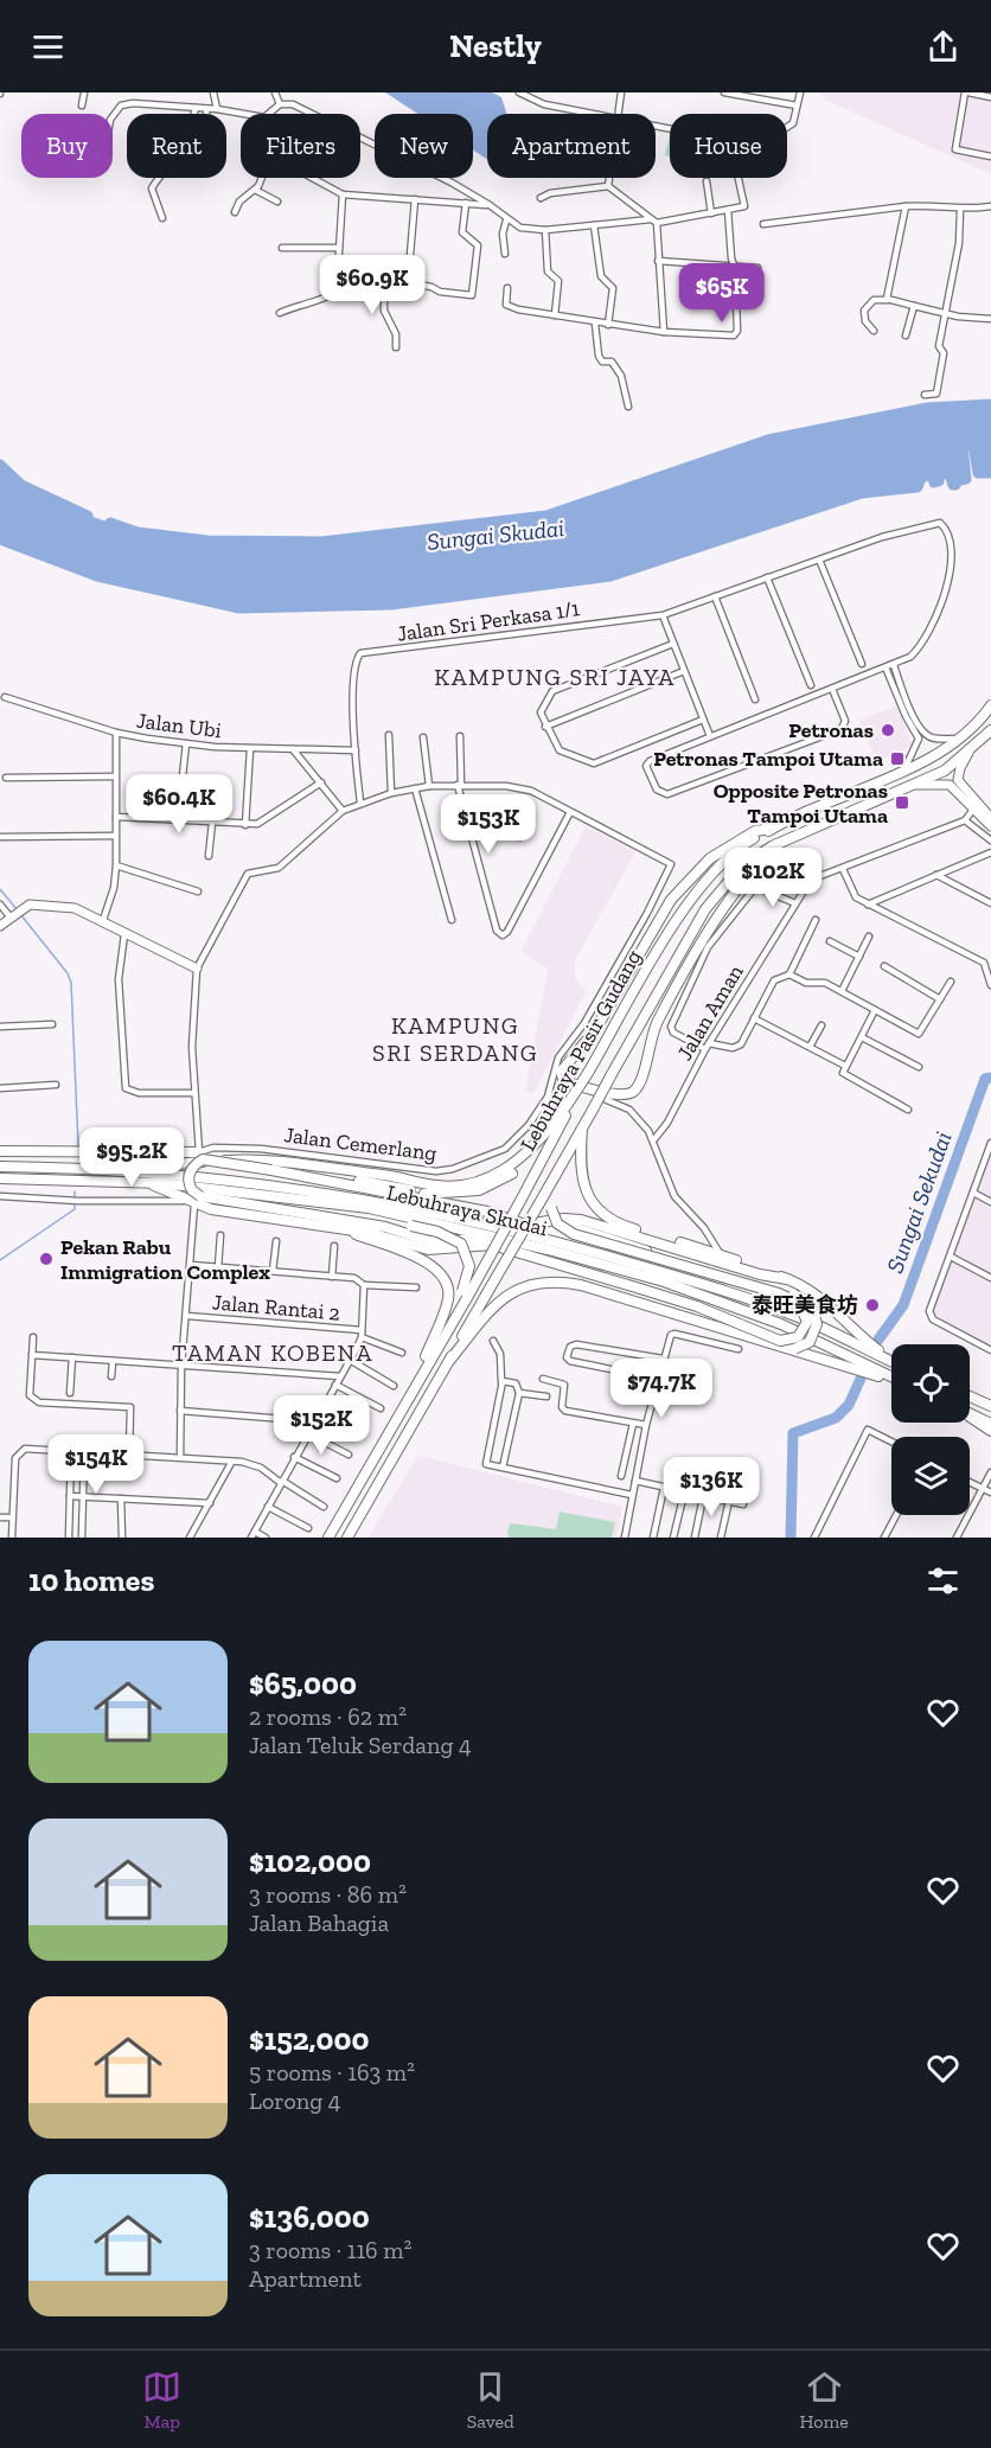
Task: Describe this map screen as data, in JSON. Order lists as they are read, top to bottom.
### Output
{
  "streets": {
    "highway": ["Lebuhraya Pasir Gudang", "Lebuhraya Skudai"],
    "street": [
      "Jalan Sri Perkasa 1/1",
      "Jalan Ubi",
      "Jalan Aman",
      "Jalan Cemerlang",
      "Jalan Rantai 2"
    ]
  },
  "crossings": [
    ["Jalan Sri Perkasa 1/1", "Jalan Ubi"]
  ],
  "districts": ["KAMPUNG SRI JAYA", "KAMPUNG SRI SERDANG", "TAMAN KOBENA"],
  "water": ["Sungai Skudai", "Sungai Sekudai"],
  "places": {
    "other": ["Petronas", "Pekan Rabu Immigration Complex", "泰旺美食坊"],
    "transit": ["Petronas Tampoi Utama", "Opposite Petronas Tampoi Utama"]
  },
  "page": {
    "header": "Nestly",
    "chip": [
      "Buy",
      "Rent",
      "Filters",
      "New",
      "Apartment",
      "House"
    ],
    "price": [
      "$60.9K",
      "$65K",
      "$60.4K",
      "$153K",
      "$102K",
      "$95.2K",
      "$74.7K",
      "$152K",
      "$154K",
      "$136K"
    ],
    "heading": "10 homes",
    "list": [
      {
        "name": "$65,000",
        "note": "2 rooms · 62 m² · Jalan Teluk Serdang 4"
      },
      {
        "name": "$102,000",
        "note": "3 rooms · 86 m² · Jalan Bahagia"
      },
      {
        "name": "$152,000",
        "note": "5 rooms · 163 m² · Lorong 4"
      },
      {
        "name": "$136,000",
        "note": "3 rooms · 116 m² · Apartment"
      }
    ],
    "tabs": ["Map", "Saved", "Home"]
  }
}
